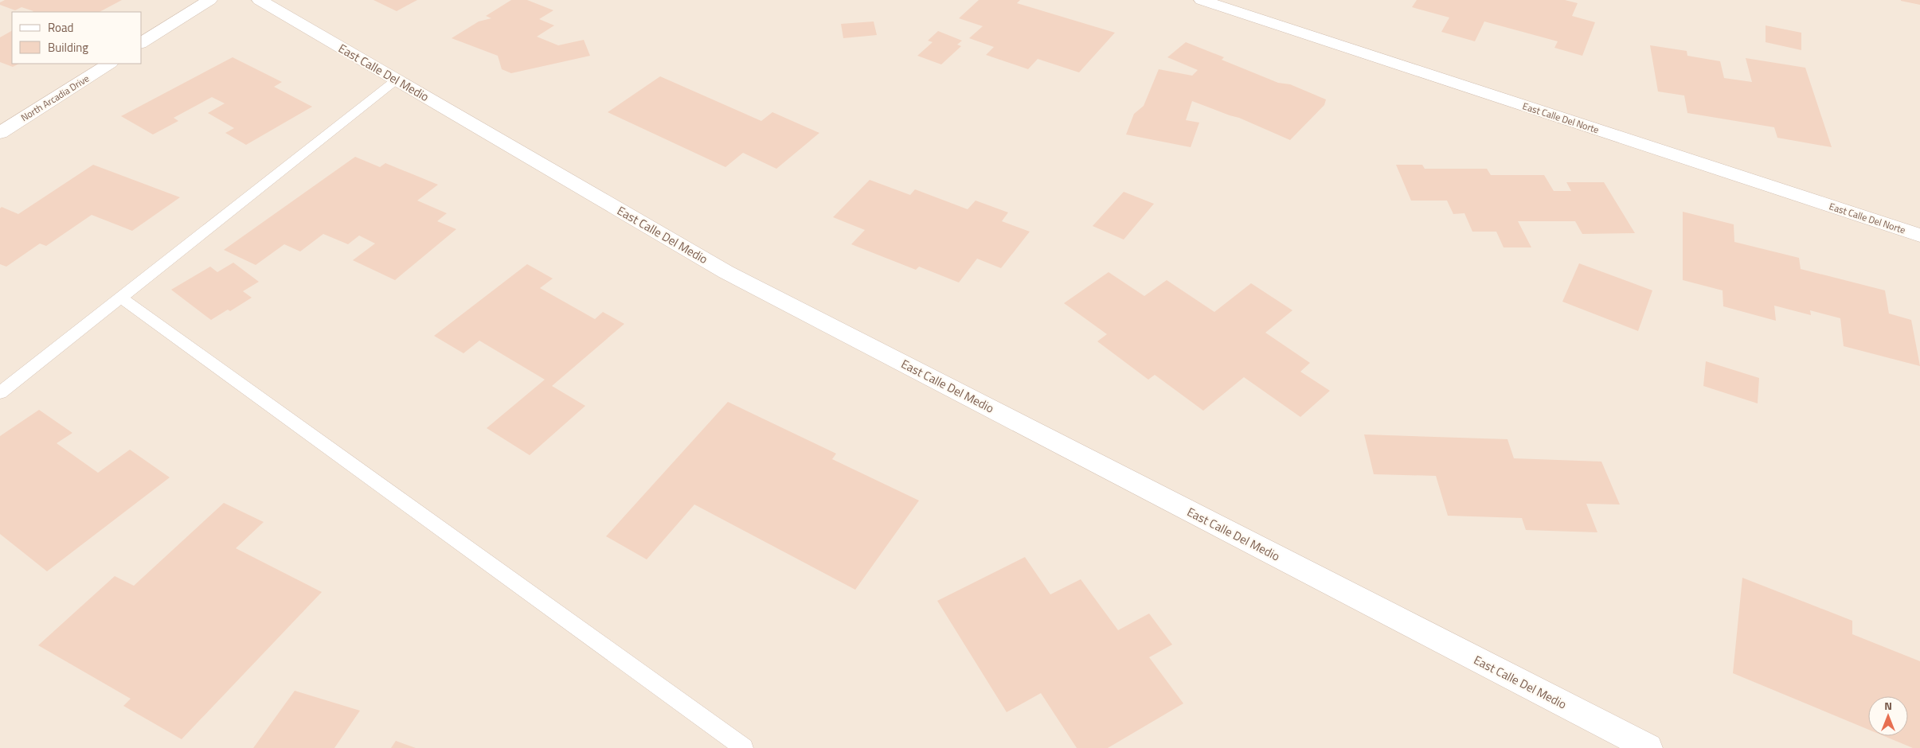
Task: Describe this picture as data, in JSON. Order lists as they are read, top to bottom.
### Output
{
  "streets": {
    "street": ["East Calle Del Medio", "North Arcadia Drive", "East Calle Del Norte"]
  },
  "legend": ["Road", "Building"],
  "north": "top"
}
